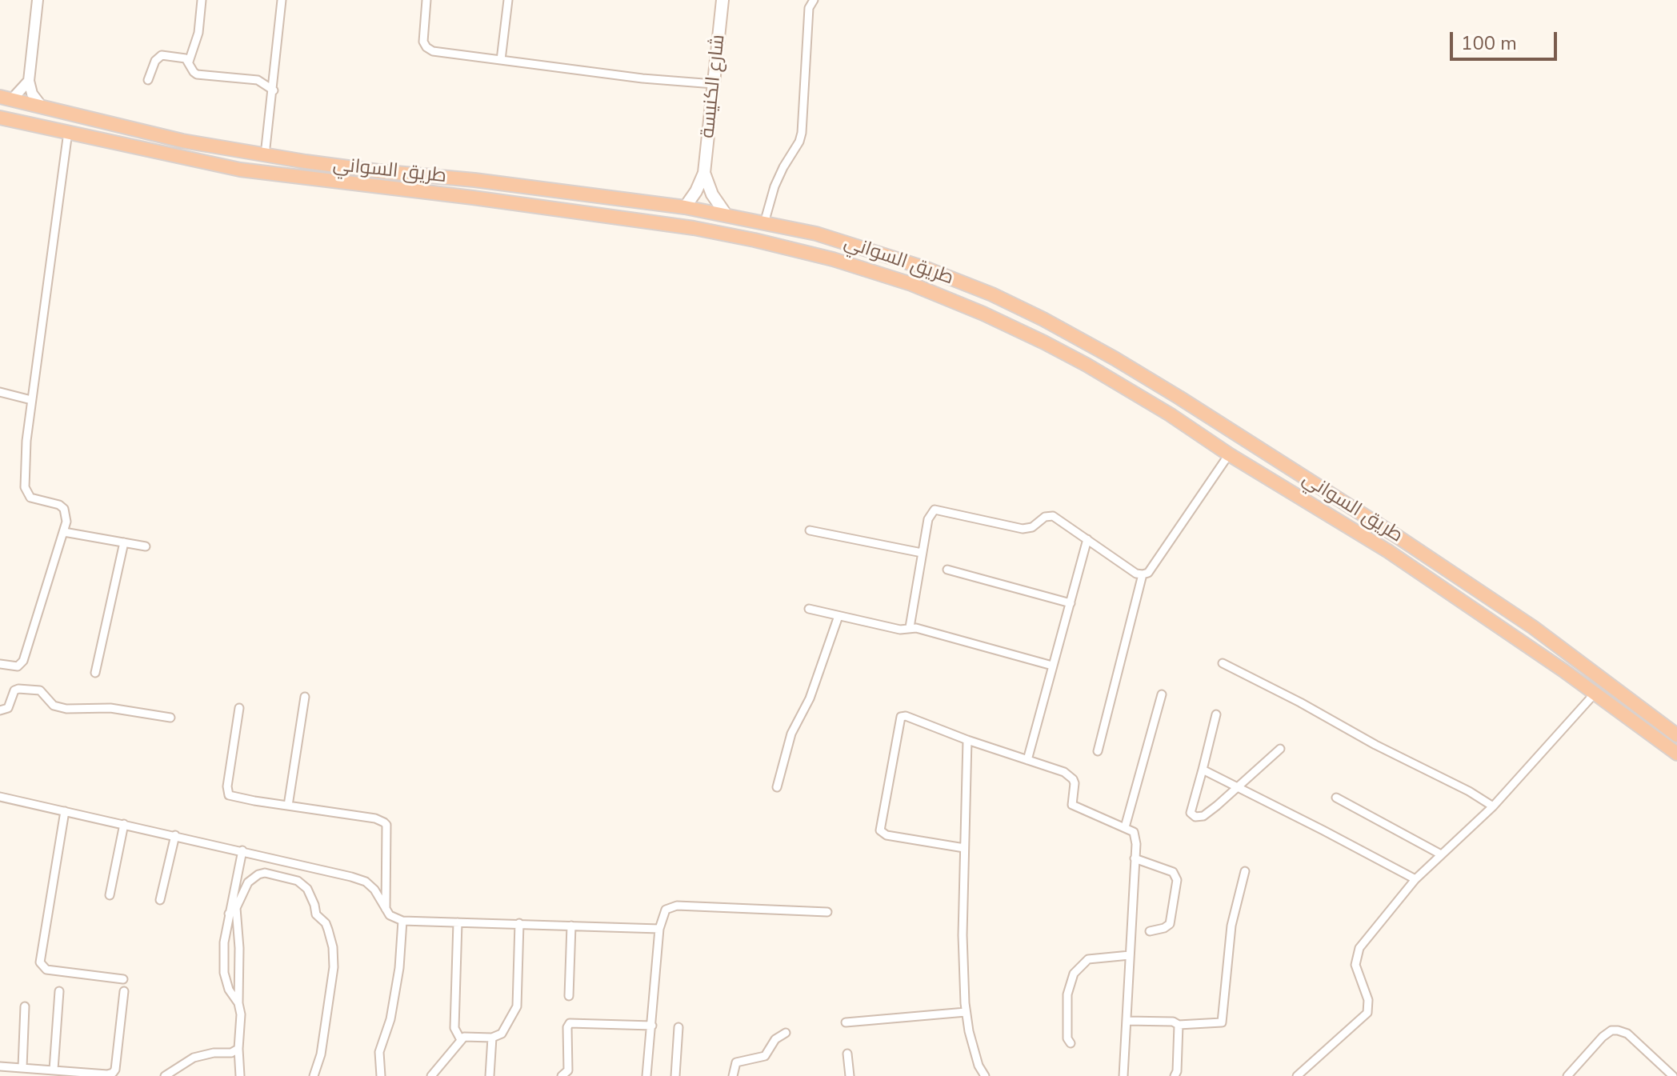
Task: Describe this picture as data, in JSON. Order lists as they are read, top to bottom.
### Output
{
  "streets": {
    "highway": ["طريق السواني"],
    "main road": ["شارع الكنيسة"]
  },
  "crossings": [
    ["شارع الكنيسة", "طريق السواني"]
  ],
  "scale_bar": "100 m"
}
